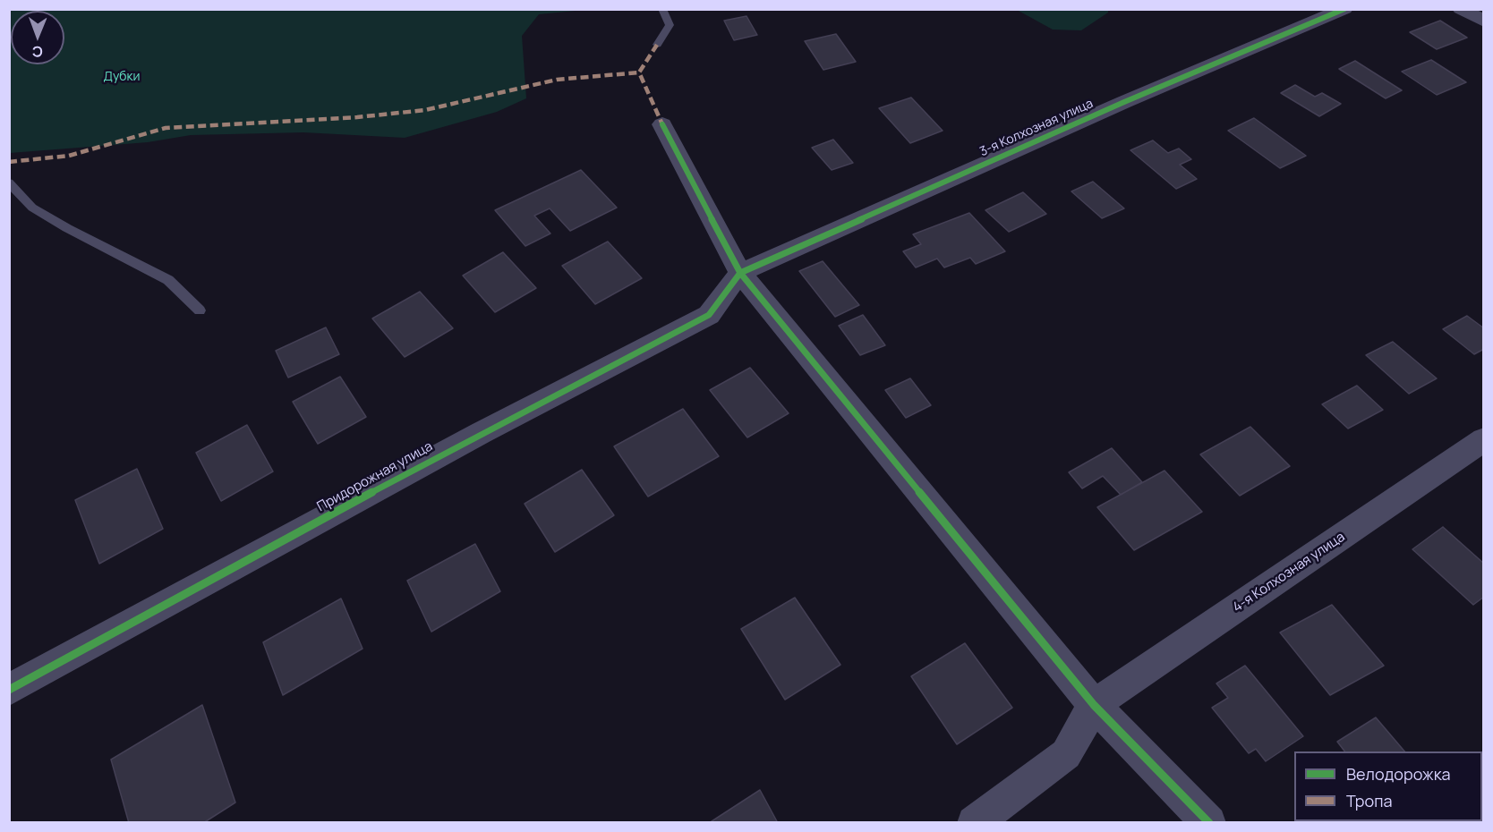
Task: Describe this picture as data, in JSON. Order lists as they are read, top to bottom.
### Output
{
  "streets": {
    "street": ["3-я Колхозная улица", "Придорожная улица", "4-я Колхозная улица"]
  },
  "crossings": [
    ["3-я Колхозная улица", "Придорожная улица"]
  ],
  "parks": ["Дубки"],
  "legend": ["Велодорожка", "Тропа"],
  "north": "bottom"
}
